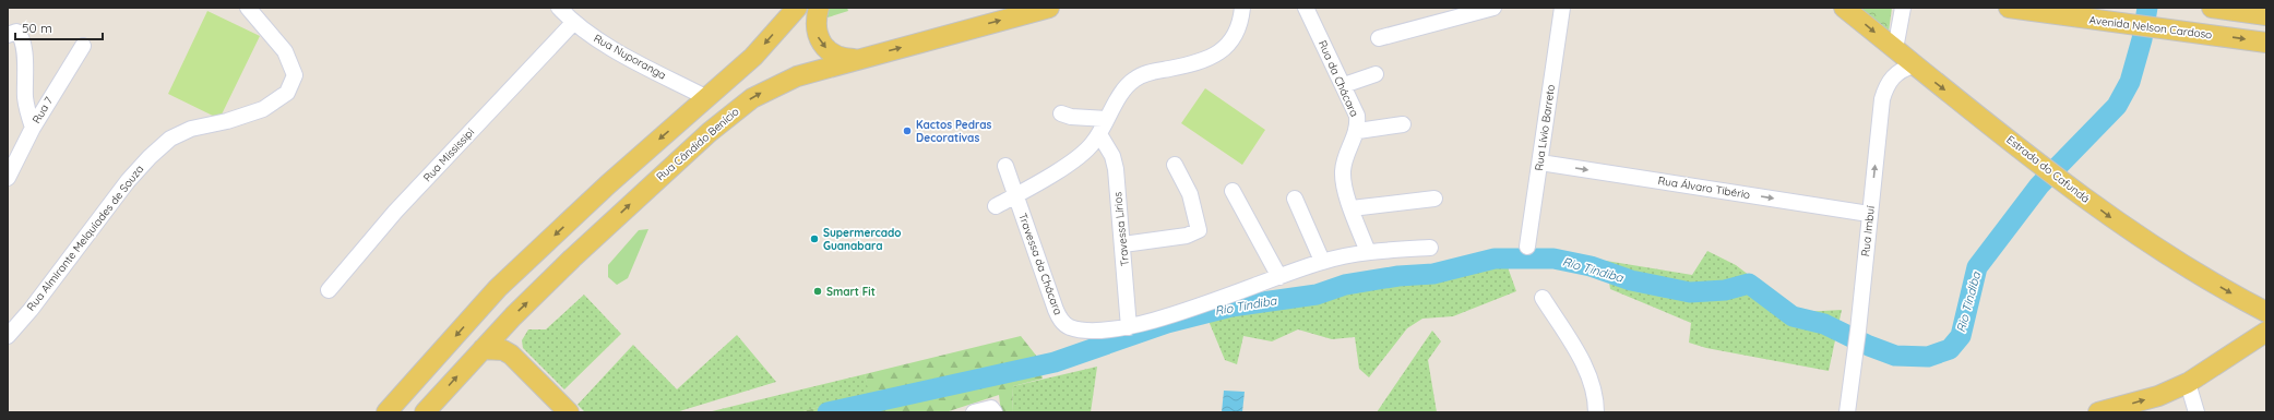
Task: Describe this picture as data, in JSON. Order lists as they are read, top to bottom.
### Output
{
  "streets": {
    "main road": ["Avenida Nelson Cardoso", "Rua Cândido Benício", "Estrada do Cafundá"],
    "street": [
      "Rua Nuporanga",
      "Rua da Chácara",
      "Rua 7",
      "Rua Lívio Barreto",
      "Rua Mississipi",
      "Rua Álvaro Tibério",
      "Travessa Lírios",
      "Rua Imbuí",
      "Rua Almirante Melquíades de Souza",
      "Travessa da Chácara"
    ]
  },
  "crossings": [
    ["Rua Nuporanga", "Rua Mississipi"],
    ["Rua da Chácara", "Travessa da Chácara"],
    ["Rua Lívio Barreto", "Rua Álvaro Tibério"],
    ["Estrada do Cafundá", "Rua Imbuí"],
    ["Rua Álvaro Tibério", "Rua Imbuí"],
    ["Travessa Lírios", "Travessa da Chácara"]
  ],
  "one_way": [
    "Avenida Nelson Cardoso",
    "Estrada do Cafundá",
    "Rua Álvaro Tibério",
    "Rua Imbuí"
  ],
  "water": ["Rio Tindiba"],
  "places": ["Kactos Pedras Decorativas", "Supermercado Guanabara", "Smart Fit"],
  "scale_bar": "50 m"
}
